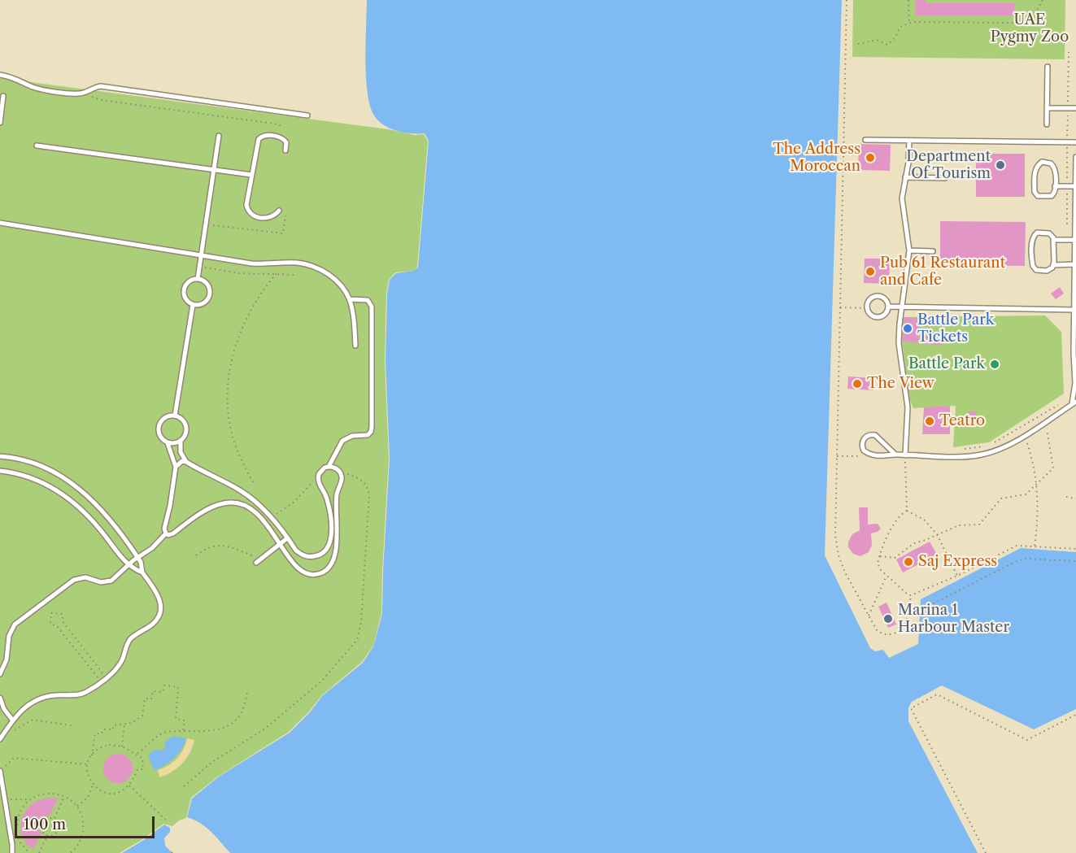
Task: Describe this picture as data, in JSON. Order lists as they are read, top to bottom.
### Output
{
  "parks": ["UAE Pygmy Zoo"],
  "places": [
    "The Address Moroccan",
    "Department Of Tourism",
    "Pub 61 Restaurant and Cafe",
    "Battle Park Tickets",
    "Battle Park",
    "The View",
    "Teatro",
    "Saj Express",
    "Marina 1 Harbour Master"
  ],
  "scale_bar": "100 m"
}
